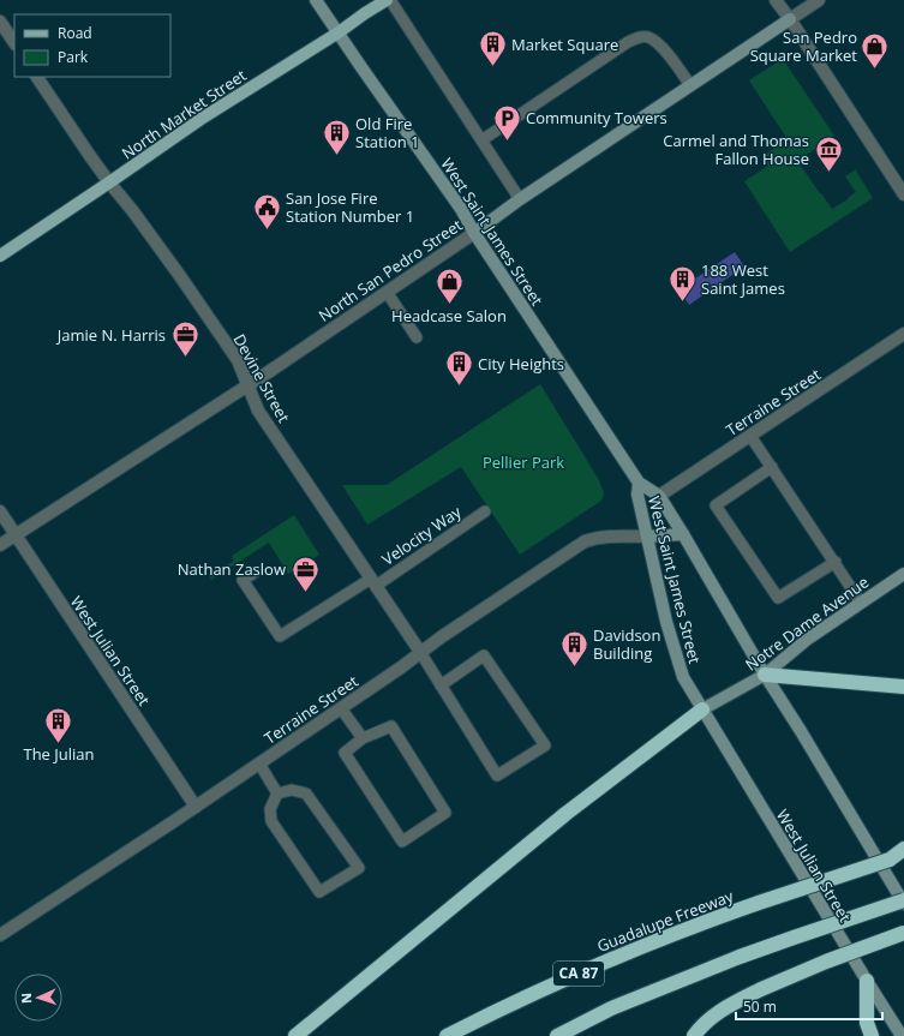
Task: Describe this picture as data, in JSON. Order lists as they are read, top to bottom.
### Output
{
  "streets": {
    "highway": ["Guadalupe Freeway", "CA 87"],
    "main road": [
      "North Market Street",
      "West Saint James Street",
      "North San Pedro Street",
      "Notre Dame Avenue",
      "West Julian Street"
    ],
    "street": ["Devine Street", "Terraine Street"],
    "lane": ["Velocity Way"]
  },
  "crossings": [
    ["North Market Street", "West Saint James Street"],
    ["North Market Street", "Devine Street"],
    ["West Saint James Street", "North San Pedro Street"],
    ["West Saint James Street", "Terraine Street"],
    ["West Saint James Street", "Notre Dame Avenue"],
    ["West Saint James Street", "West Julian Street"],
    ["North San Pedro Street", "Devine Street"],
    ["North San Pedro Street", "West Julian Street"],
    ["Devine Street", "Terraine Street"],
    ["Devine Street", "Velocity Way"],
    ["Terraine Street", "West Julian Street"],
    ["Notre Dame Avenue", "West Julian Street"]
  ],
  "parks": ["Pellier Park"],
  "places": {
    "building": [
      "Market Square",
      "Old Fire Station 1",
      "188 West Saint James",
      "City Heights",
      "Davidson Building",
      "The Julian"
    ],
    "shop": ["San Pedro Square Market", "Headcase Salon"],
    "parking": ["Community Towers"],
    "museum": ["Carmel and Thomas Fallon House"],
    "public building": ["San Jose Fire Station Number 1"],
    "office": ["Jamie N. Harris", "Nathan Zaslow"]
  },
  "legend": ["Road", "Park"],
  "scale_bar": "50 m",
  "north": "left"
}
